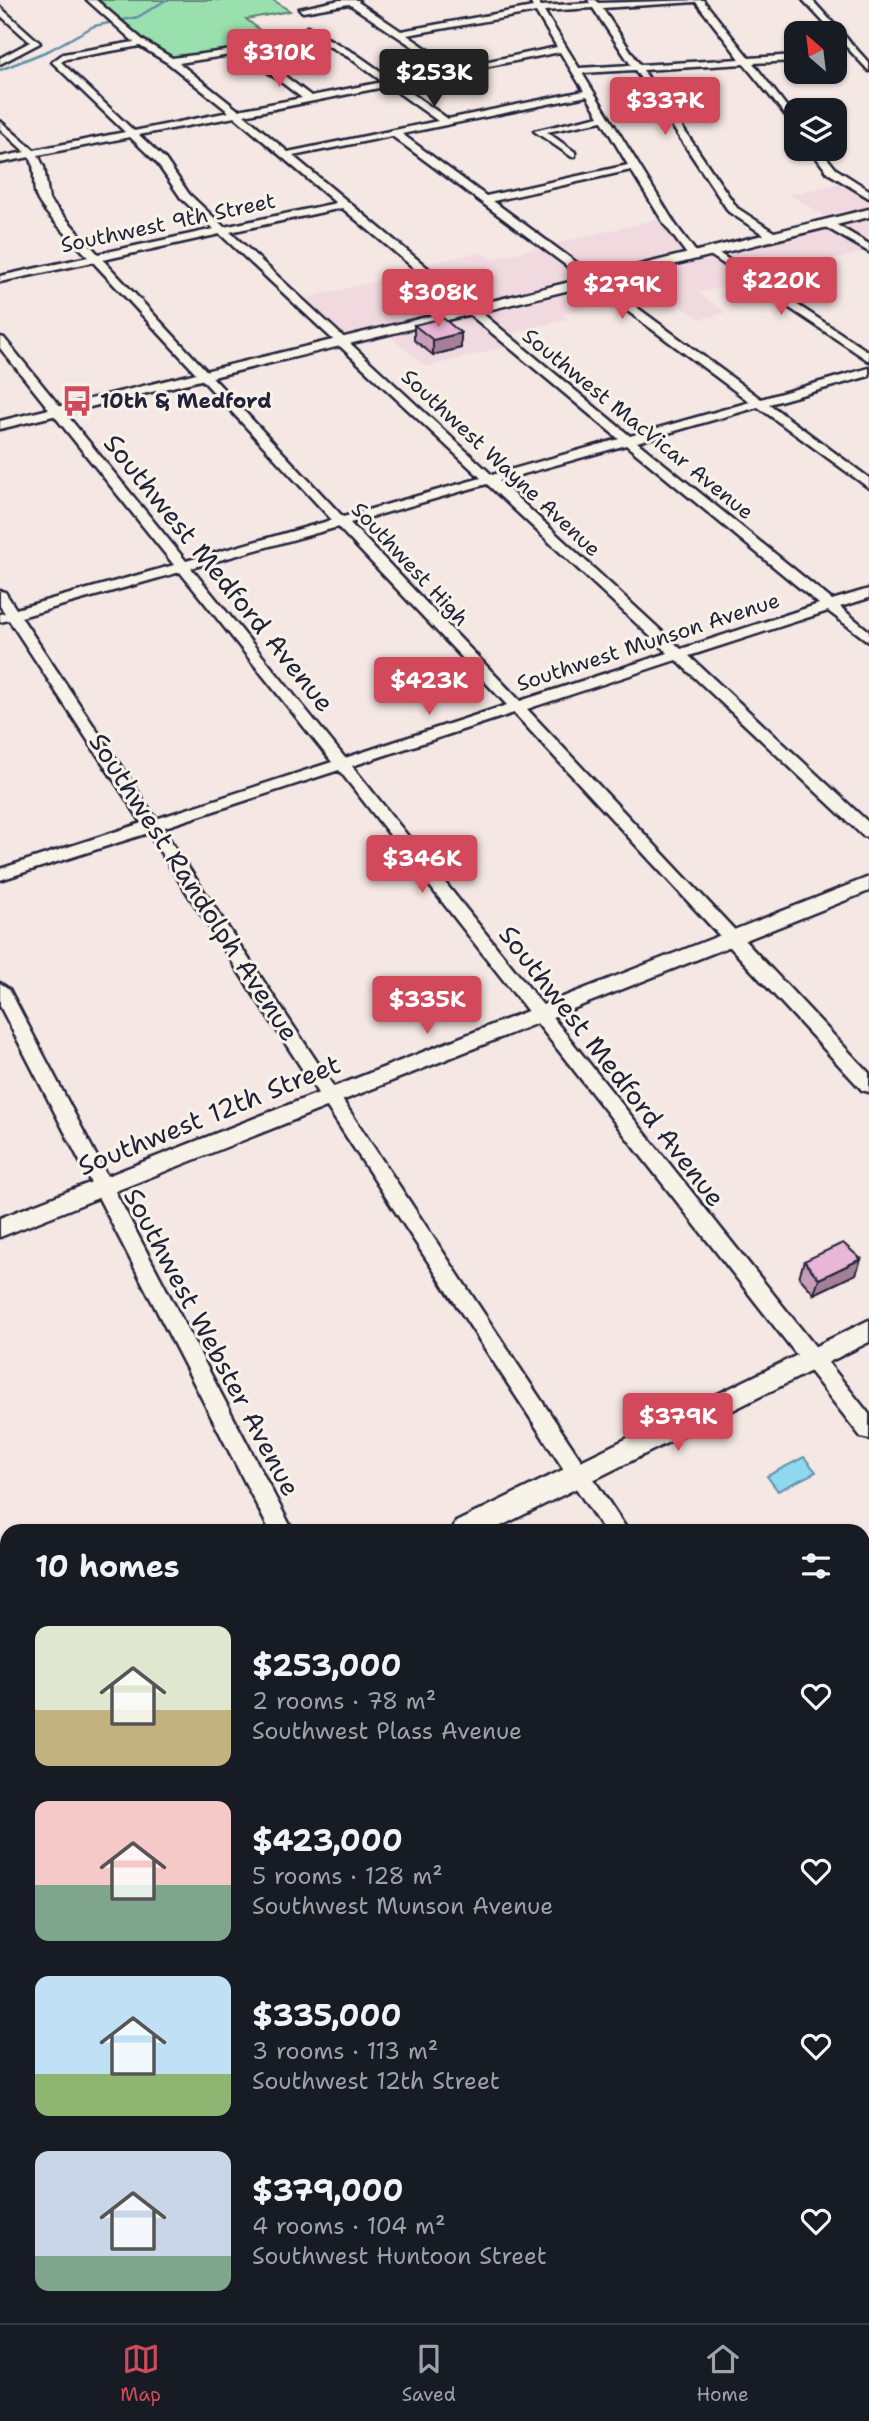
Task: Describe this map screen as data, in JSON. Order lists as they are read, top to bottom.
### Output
{
  "streets": {
    "main road": ["Southwest 12th Street"],
    "street": [
      "Southwest 9th Street",
      "Southwest MacVicar Avenue",
      "Southwest Wayne Avenue",
      "Southwest High",
      "Southwest Medford Avenue",
      "Southwest Munson Avenue",
      "Southwest Randolph Avenue",
      "Southwest Webster Avenue"
    ]
  },
  "crossings": [
    ["Southwest 9th Street", "Southwest MacVicar Avenue"],
    ["Southwest 9th Street", "Southwest Wayne Avenue"],
    ["Southwest 9th Street", "Southwest High"],
    ["Southwest MacVicar Avenue", "Southwest Wayne Avenue"],
    ["Southwest MacVicar Avenue", "Southwest Munson Avenue"],
    ["Southwest Wayne Avenue", "Southwest Munson Avenue"],
    ["Southwest High", "Southwest Munson Avenue"],
    ["Southwest High", "Southwest 12th Street"],
    ["Southwest Medford Avenue", "Southwest Munson Avenue"],
    ["Southwest Medford Avenue", "Southwest 12th Street"],
    ["Southwest Munson Avenue", "Southwest Randolph Avenue"],
    ["Southwest Randolph Avenue", "Southwest 12th Street"],
    ["Southwest 12th Street", "Southwest Webster Avenue"]
  ],
  "places": {
    "bus stop": ["10th & Medford"]
  },
  "north": "top left",
  "page": {
    "price": [
      "$310K",
      "$253K",
      "$337K",
      "$220K",
      "$279K",
      "$308K",
      "$423K",
      "$346K",
      "$335K",
      "$379K"
    ],
    "heading": "10 homes",
    "list": [
      {
        "name": "$253,000",
        "note": "2 rooms · 78 m² · Southwest Plass Avenue"
      },
      {
        "name": "$423,000",
        "note": "5 rooms · 128 m² · Southwest Munson Avenue"
      },
      {
        "name": "$335,000",
        "note": "3 rooms · 113 m² · Southwest 12th Street"
      },
      {
        "name": "$379,000",
        "note": "4 rooms · 104 m² · Southwest Huntoon Street"
      }
    ],
    "tabs": ["Map", "Saved", "Home"]
  }
}
